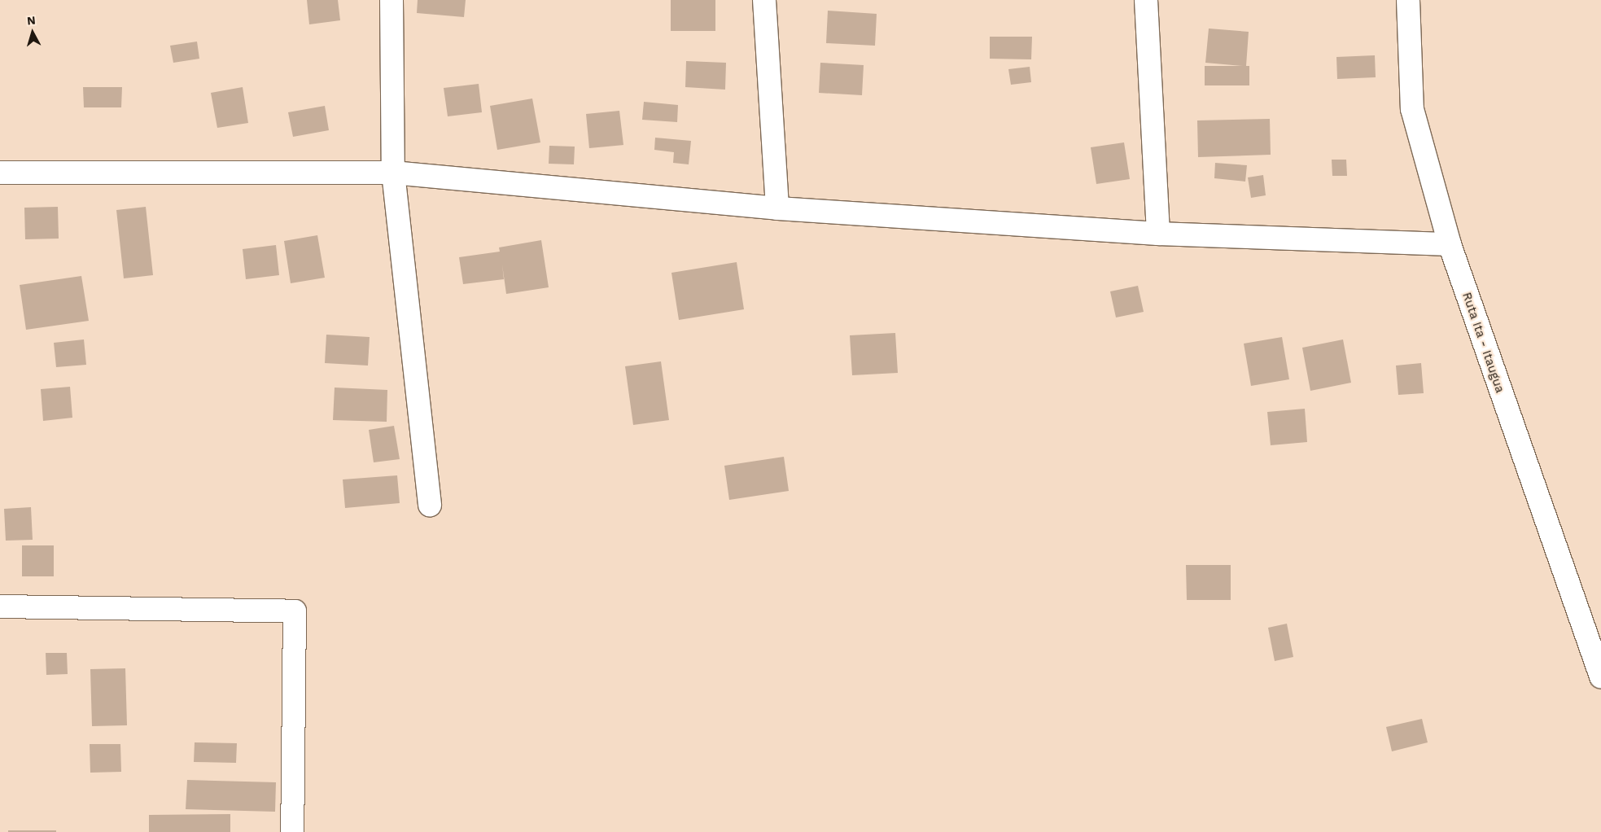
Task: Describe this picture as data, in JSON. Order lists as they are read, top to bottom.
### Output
{
  "streets": {
    "street": ["Ruta Ita - Itaugua"]
  },
  "north": "top"
}
